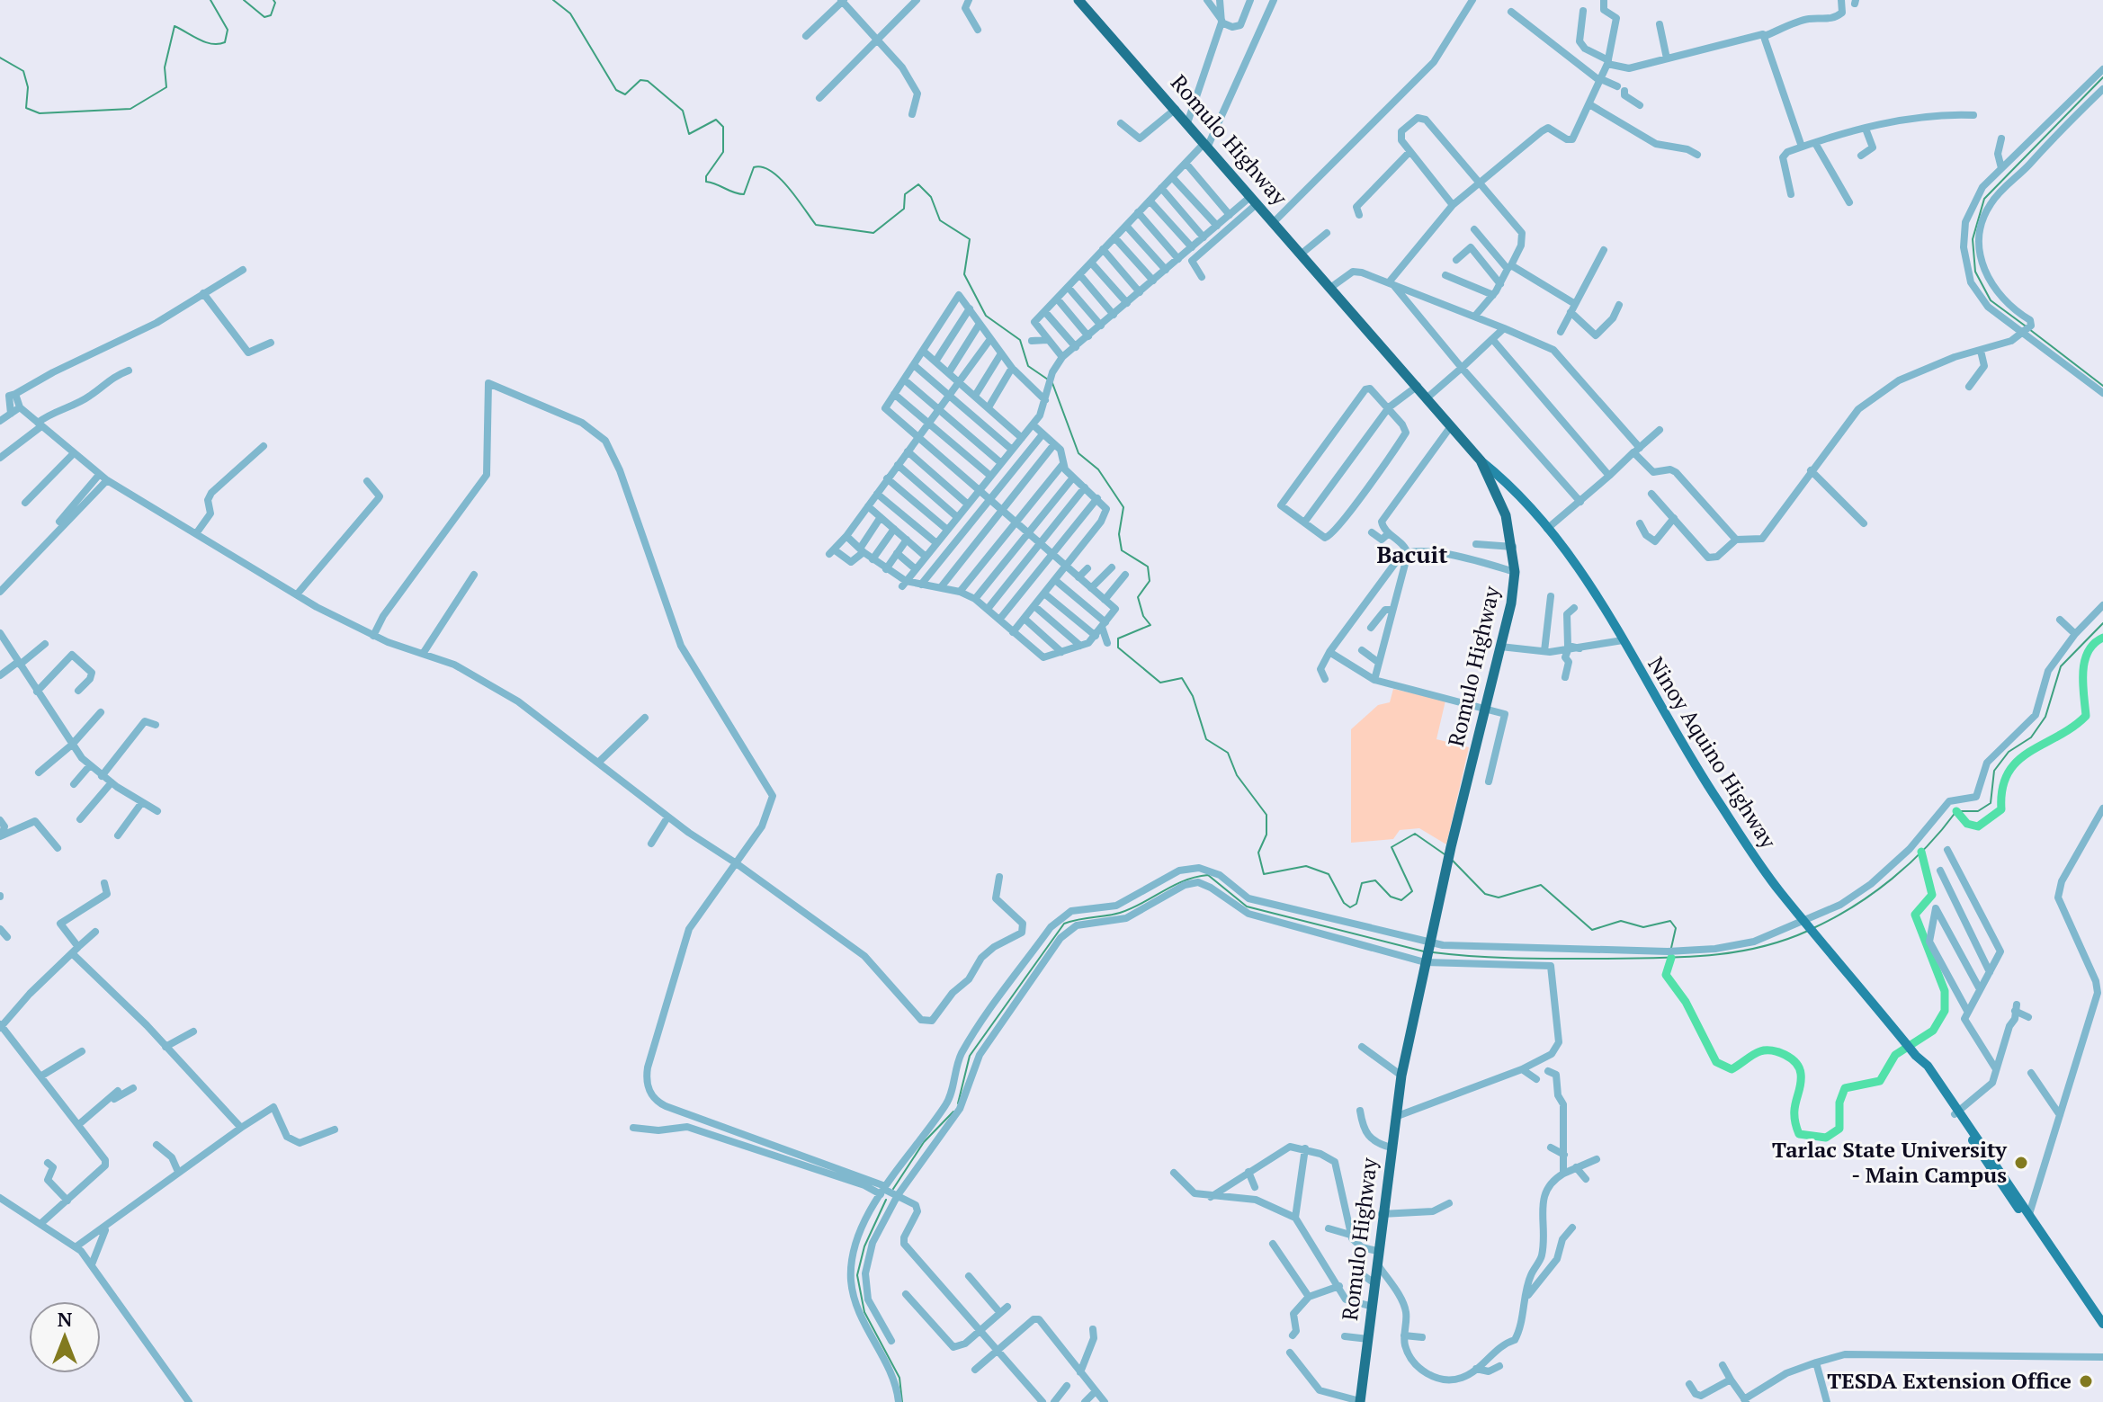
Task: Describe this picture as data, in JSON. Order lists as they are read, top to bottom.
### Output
{
  "streets": {
    "highway": ["Romulo Highway"],
    "main road": ["Ninoy Aquino Highway"]
  },
  "crossings": [
    ["Romulo Highway", "Ninoy Aquino Highway"]
  ],
  "districts": ["Bacuit"],
  "places": ["Tarlac State University - Main Campus", "TESDA Extension Office"],
  "north": "top"
}
